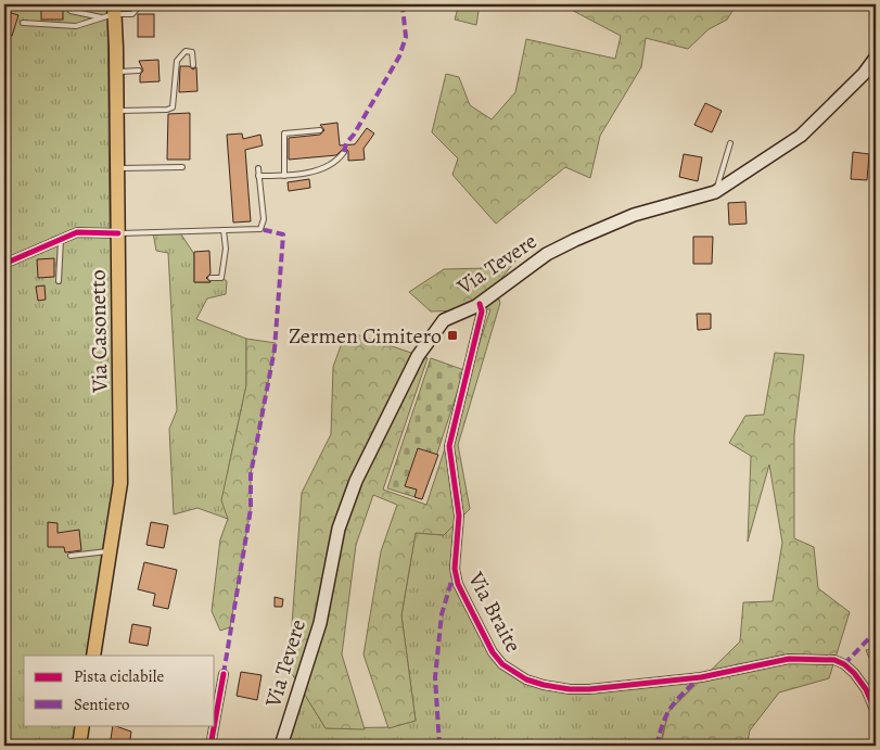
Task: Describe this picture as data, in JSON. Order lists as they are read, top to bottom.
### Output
{
  "streets": {
    "main road": ["Via Tevere", "Via Casonetto"],
    "street": ["Via Braite"]
  },
  "crossings": [
    ["Via Tevere", "Via Braite"]
  ],
  "places": {
    "transit": ["Zermen Cimitero"]
  },
  "legend": ["Pista ciclabile", "Sentiero"]
}
